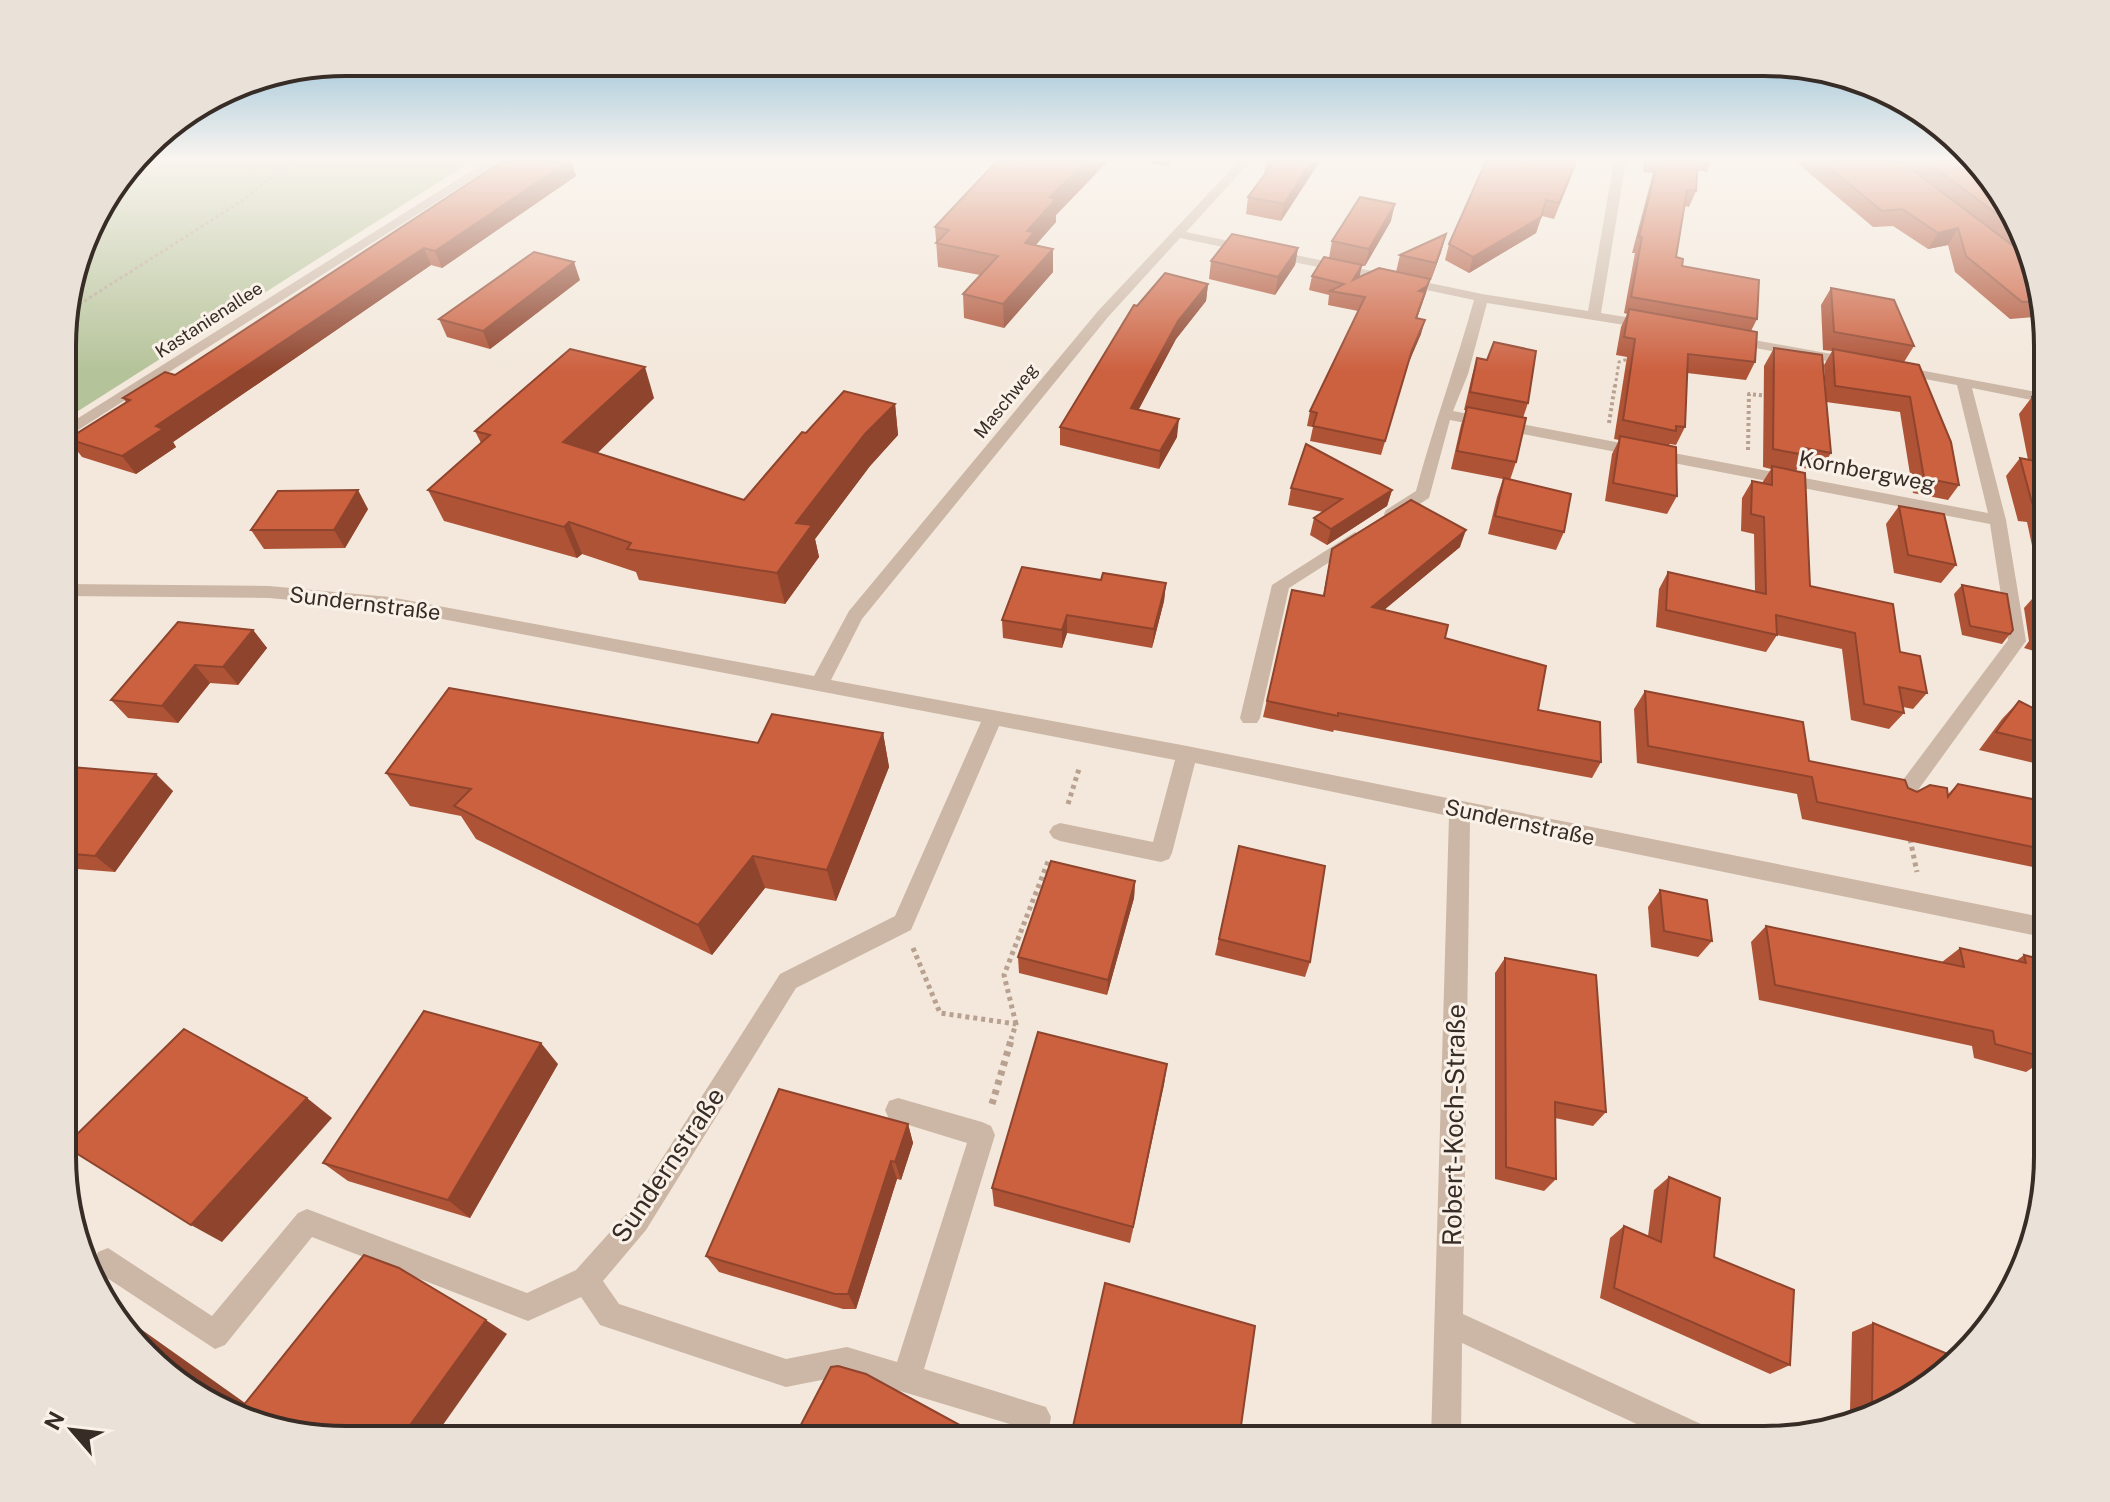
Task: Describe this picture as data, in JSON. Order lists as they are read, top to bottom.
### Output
{
  "streets": {
    "street": [
      "Kastanienallee",
      "Maschweg",
      "Kornbergweg",
      "Sundernstraße",
      "Robert-Koch-Straße"
    ]
  },
  "crossings": [
    ["Maschweg", "Sundernstraße"],
    ["Sundernstraße", "Robert-Koch-Straße"]
  ],
  "north": "top left"
}
